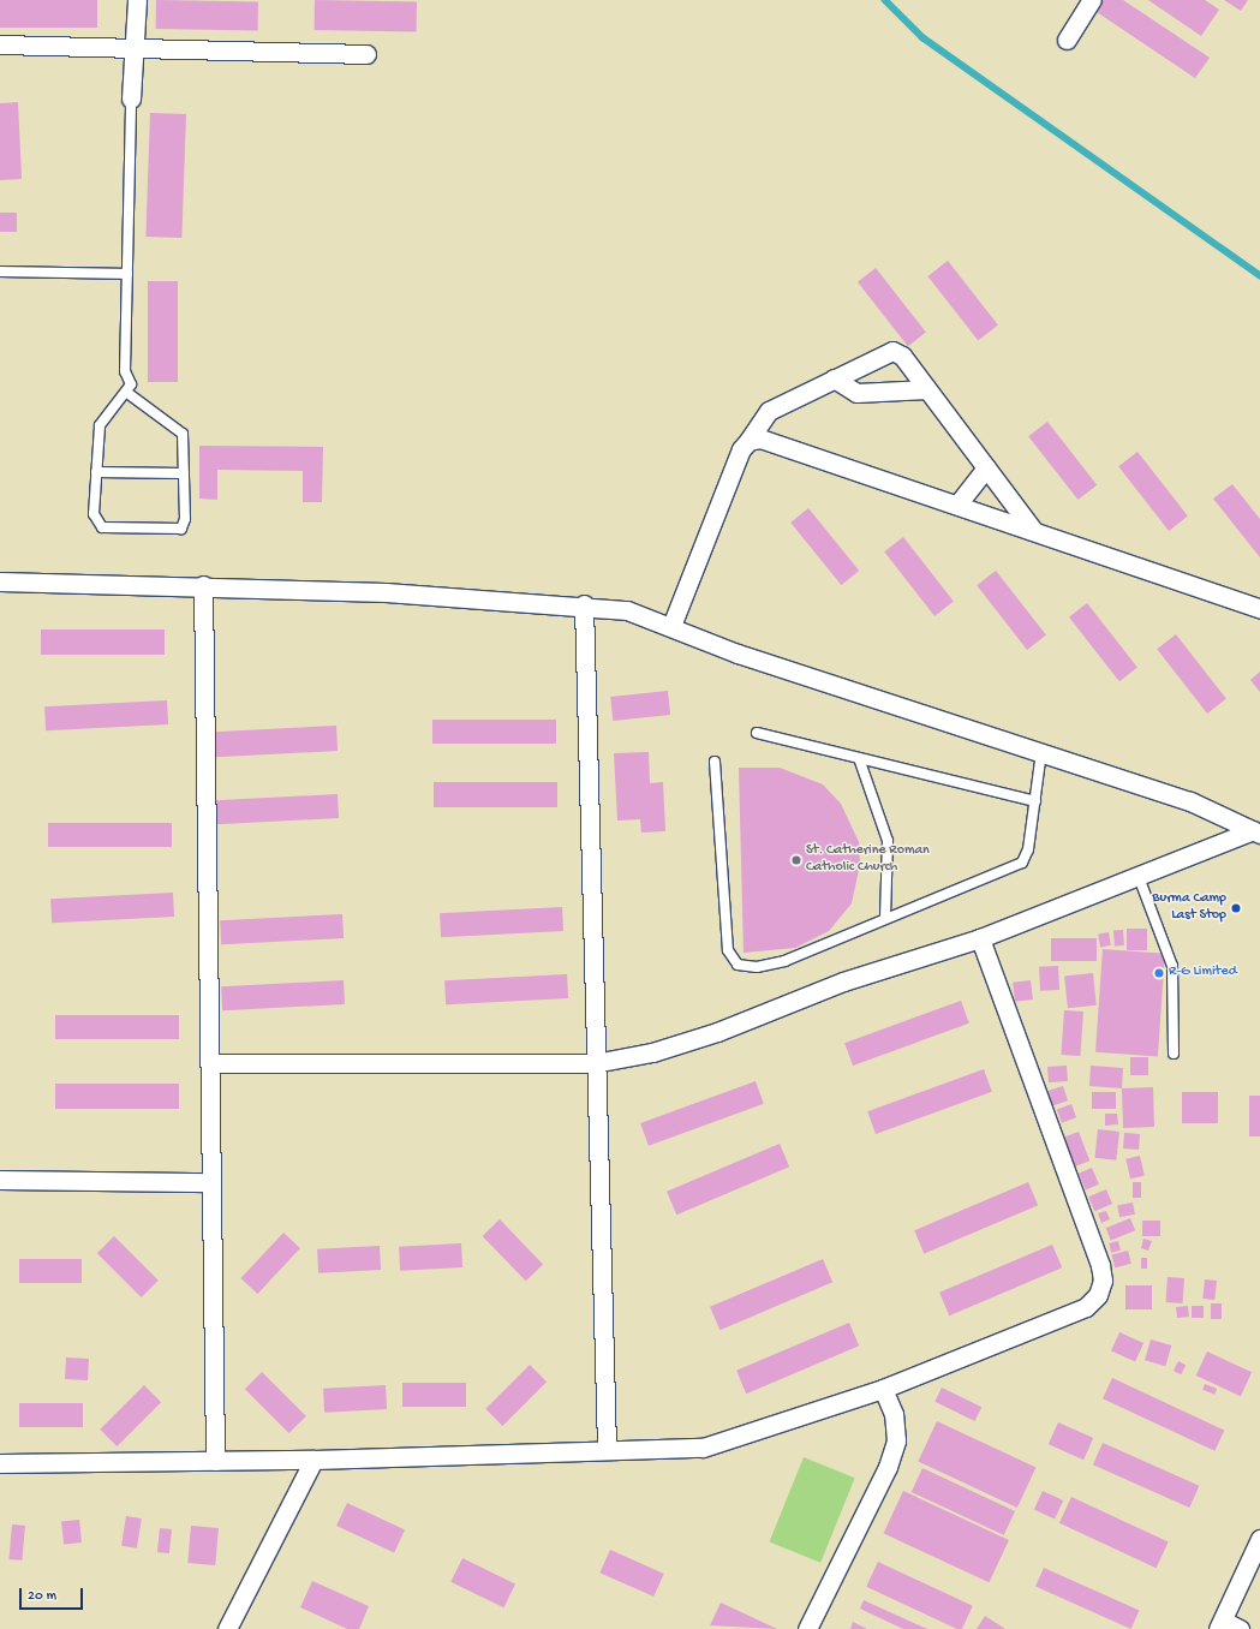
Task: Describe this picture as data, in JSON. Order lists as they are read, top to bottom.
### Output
{
  "places": ["St. Catherine Roman Catholic Church", "Burma Camp Last Stop", "R-G Limited"],
  "scale_bar": "20 m"
}
